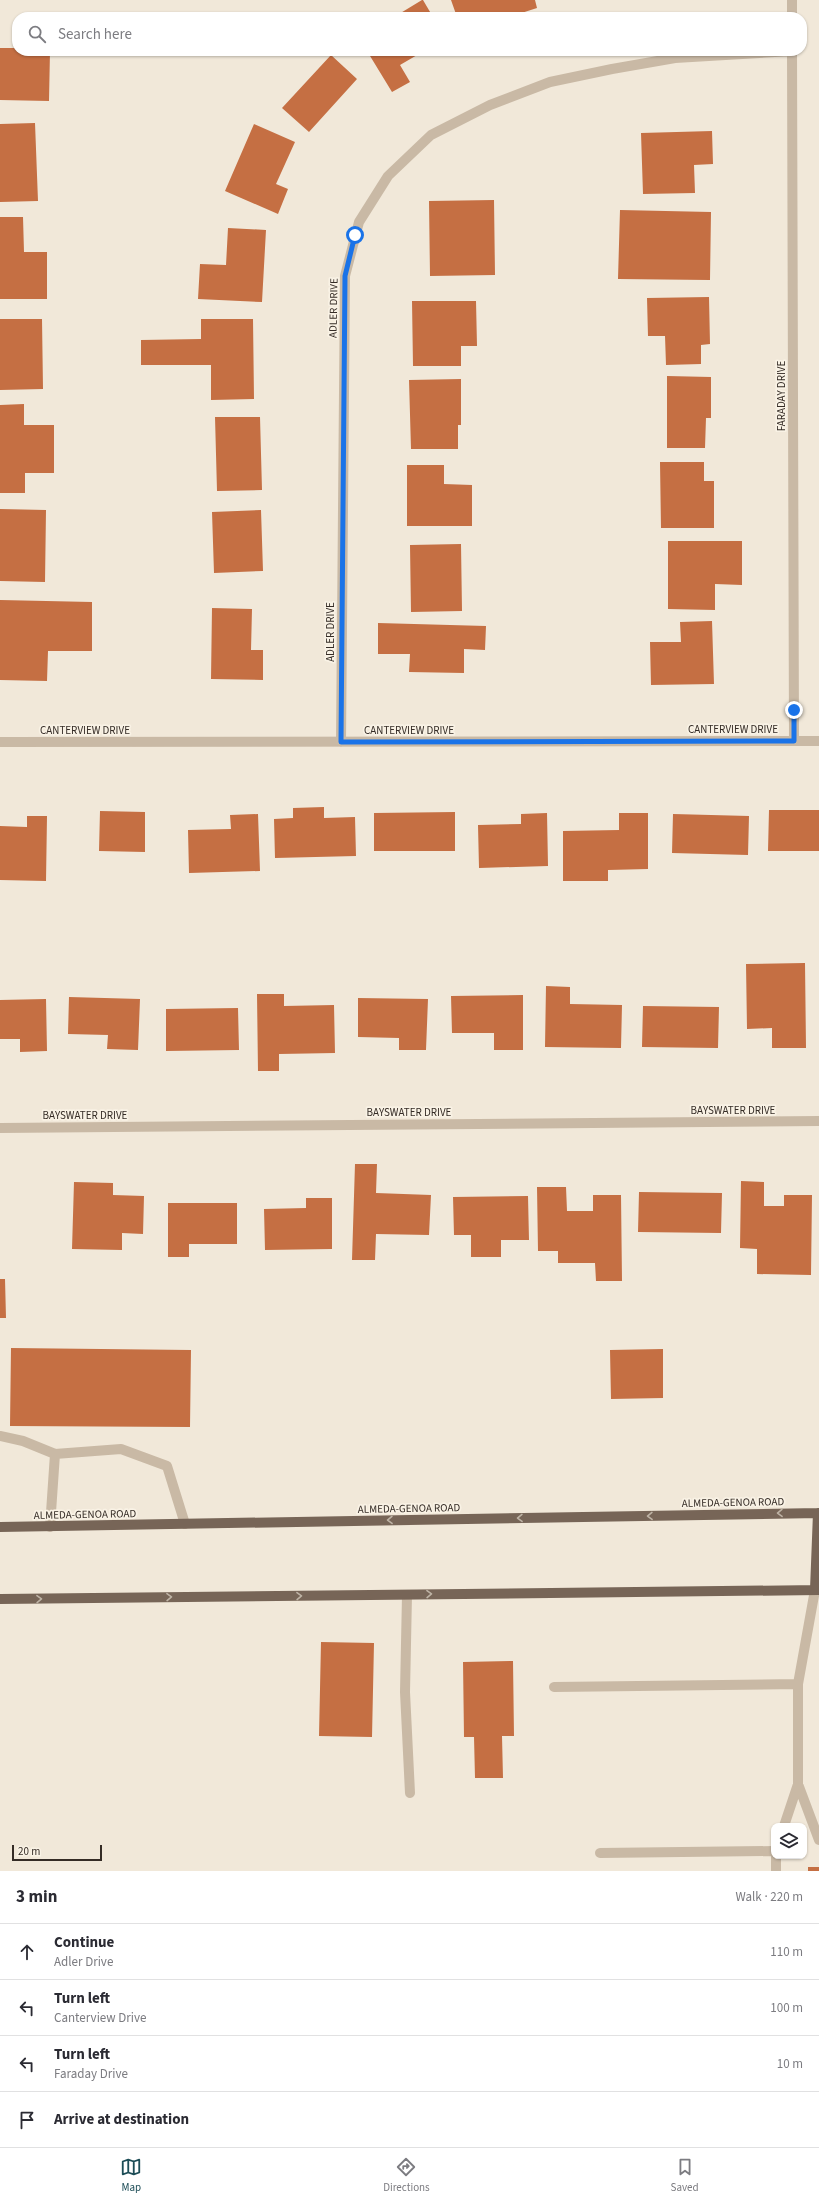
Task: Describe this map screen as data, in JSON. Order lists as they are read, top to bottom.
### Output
{
  "streets": {
    "main road": ["ALMEDA-GENOA ROAD"],
    "street": [
      "ADLER DRIVE",
      "FARADAY DRIVE",
      "CANTERVIEW DRIVE",
      "BAYSWATER DRIVE"
    ]
  },
  "crossings": [
    ["ADLER DRIVE", "CANTERVIEW DRIVE"],
    ["FARADAY DRIVE", "CANTERVIEW DRIVE"]
  ],
  "scale_bar": "20 m",
  "page": {
    "search": "Search here",
    "scale": "20 m",
    "heading": ["3 min", "Walk · 220 m"],
    "list": [
      ["Continue", "Adler Drive", "110 m"],
      ["Turn left", "Canterview Drive", "100 m"],
      ["Turn left", "Faraday Drive", "10 m"],
      "Arrive at destination"
    ],
    "nav": ["Map", "Directions", "Saved"]
  }
}
